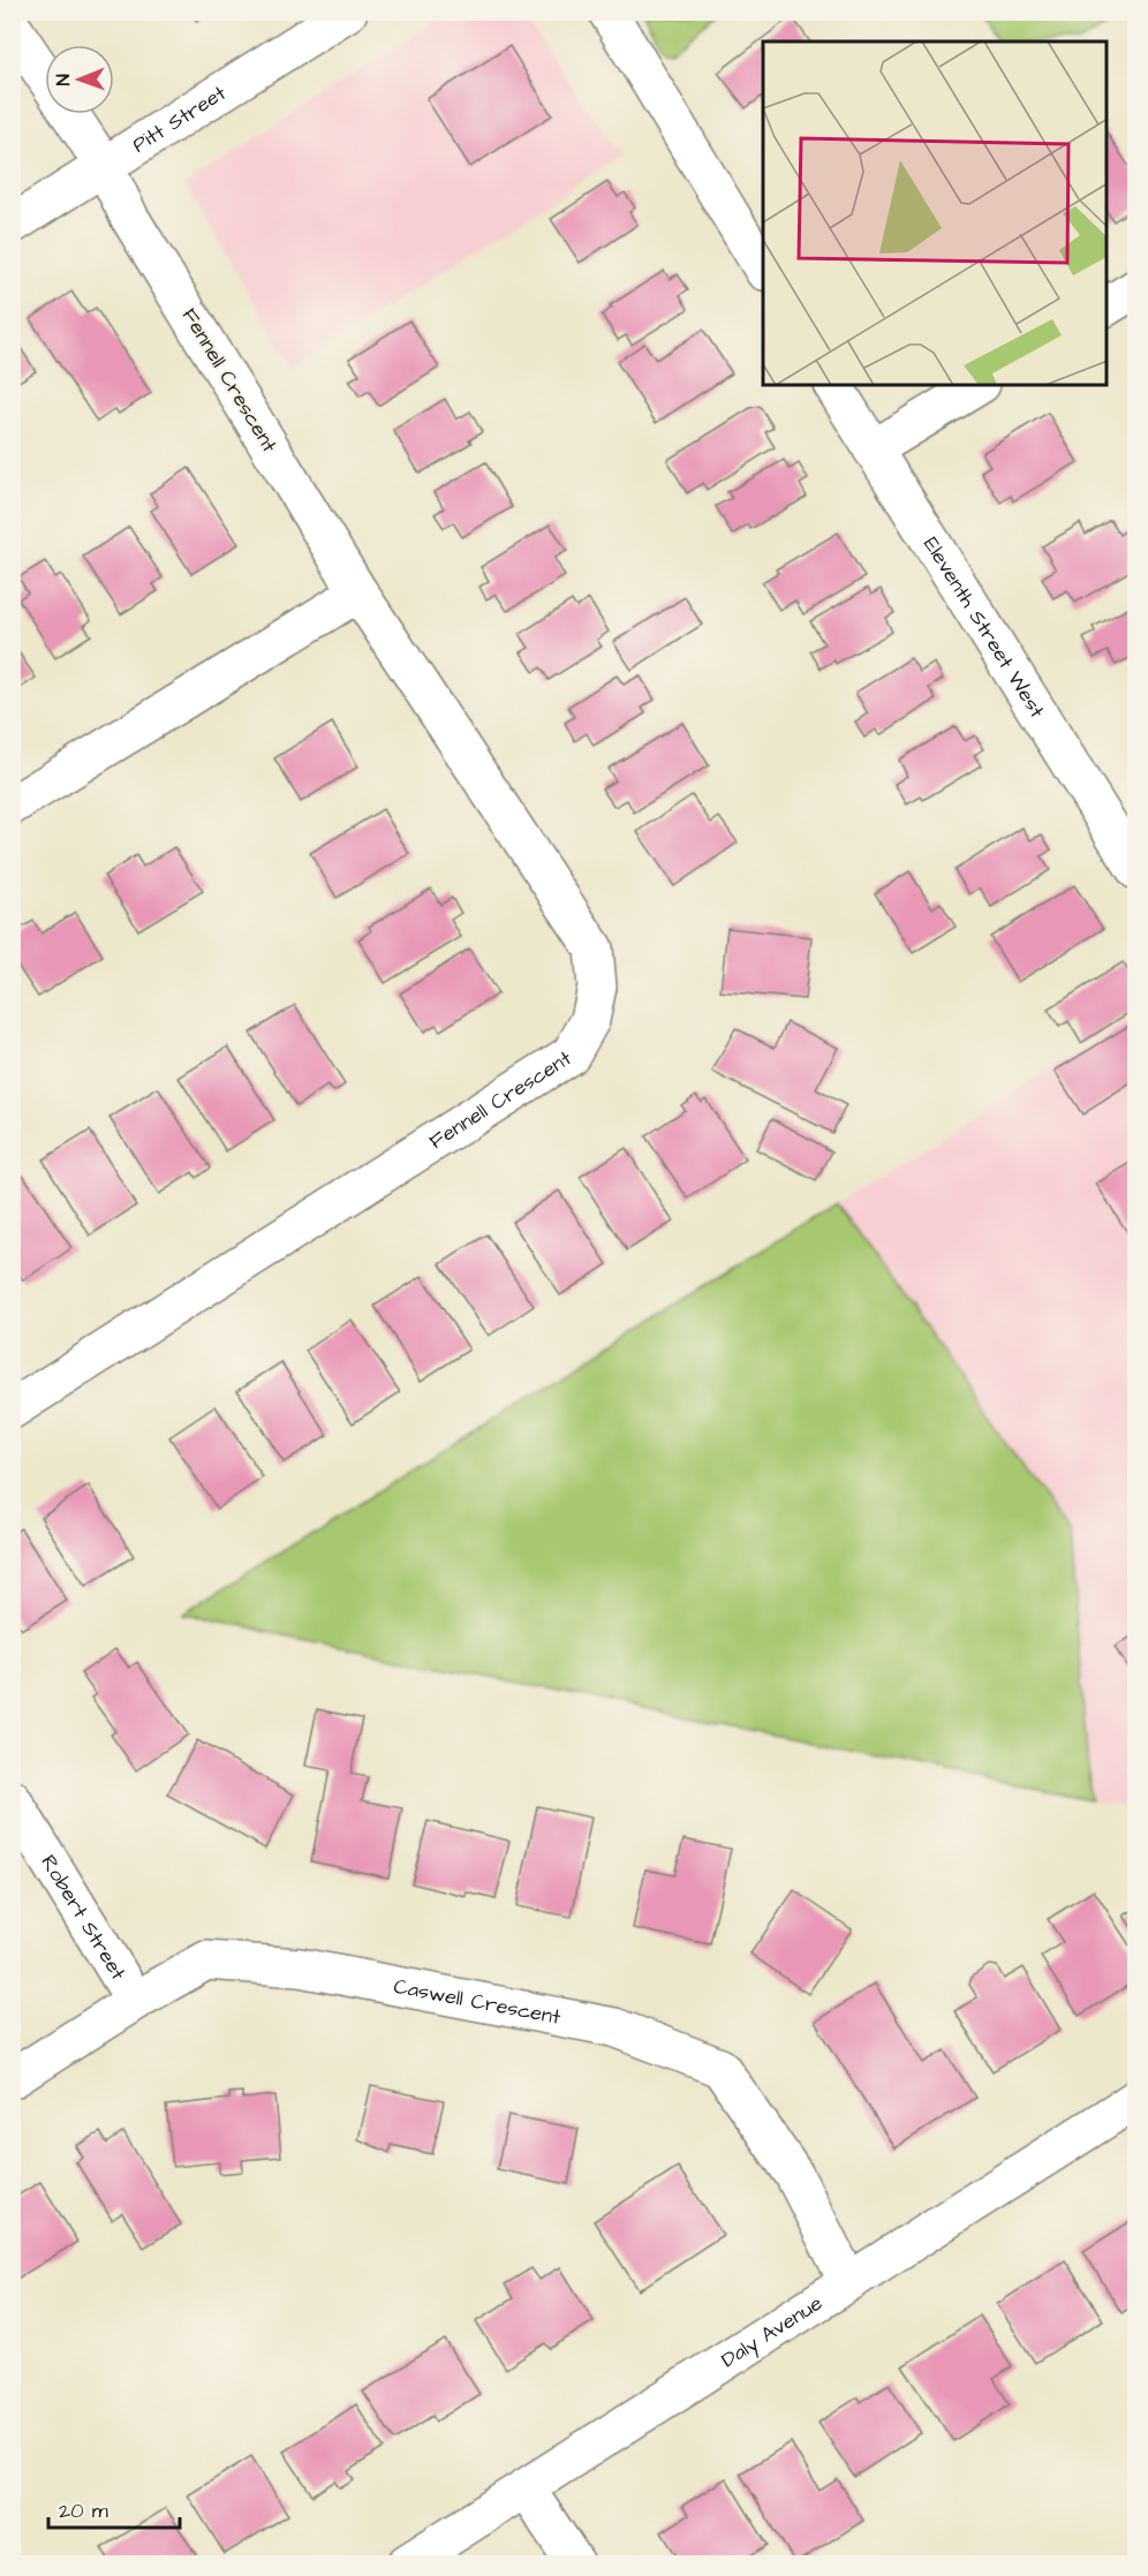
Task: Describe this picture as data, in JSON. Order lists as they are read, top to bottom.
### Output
{
  "streets": {
    "street": [
      "Pitt Street",
      "Fennell Crescent",
      "Eleventh Street West",
      "Robert Street",
      "Caswell Crescent",
      "Daly Avenue"
    ]
  },
  "crossings": [
    ["Pitt Street", "Fennell Crescent"],
    ["Robert Street", "Caswell Crescent"],
    ["Caswell Crescent", "Daly Avenue"]
  ],
  "scale_bar": "20 m",
  "north": "left"
}
